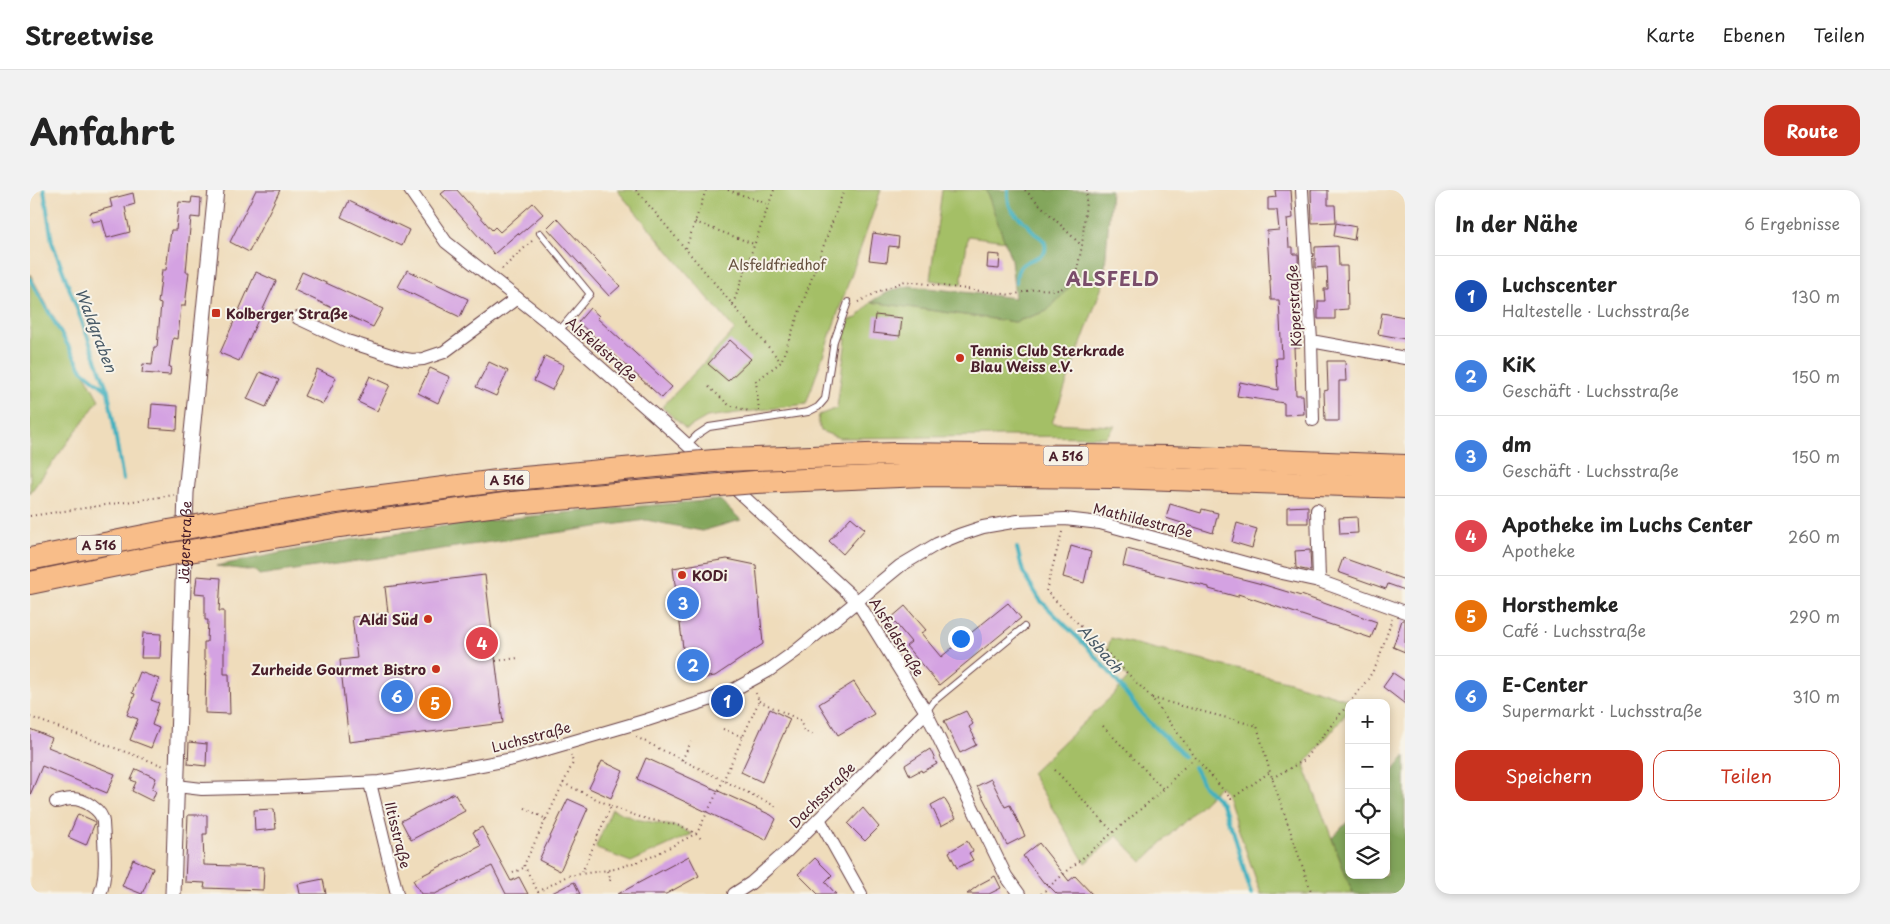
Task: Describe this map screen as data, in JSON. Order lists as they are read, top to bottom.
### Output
{
  "streets": {
    "highway": ["A 516"],
    "street": [
      "Köperstraße",
      "Alsfeldstraße",
      "Mathildestraße",
      "Jägerstraße",
      "Luchsstraße",
      "Dachsstraße",
      "Iltisstraße"
    ]
  },
  "crossings": [
    ["Alsfeldstraße", "A 516"],
    ["Alsfeldstraße", "Mathildestraße"],
    ["Alsfeldstraße", "Luchsstraße"],
    ["Alsfeldstraße", "Dachsstraße"],
    ["Mathildestraße", "Luchsstraße"],
    ["Jägerstraße", "Luchsstraße"],
    ["Luchsstraße", "Iltisstraße"]
  ],
  "districts": ["ALSFELD"],
  "water": ["Waldgraben", "Alsbach"],
  "parks": ["Alsfeldfriedhof"],
  "places": {
    "transit": ["Kolberger Straße"],
    "other": [
      "Tennis Club Sterkrade Blau Weiss e.V.",
      "KODi",
      "Aldi Süd",
      "Zurheide Gourmet Bistro"
    ]
  },
  "page": {
    "header": "Streetwise",
    "nav": ["Karte", "Ebenen", "Teilen"],
    "title": "Anfahrt",
    "buttons": [
      "Route",
      ["Speichern", "Teilen"]
    ],
    "heading": ["In der Nähe", "6 Ergebnisse"],
    "list": [
      {
        "mark": "1",
        "name": "Luchscenter",
        "note": "Haltestelle · Luchsstraße",
        "value": "130 m"
      },
      {
        "mark": "2",
        "name": "KiK",
        "note": "Geschäft · Luchsstraße",
        "value": "150 m"
      },
      {
        "mark": "3",
        "name": "dm",
        "note": "Geschäft · Luchsstraße",
        "value": "150 m"
      },
      {
        "mark": "4",
        "name": "Apotheke im Luchs Center",
        "note": "Apotheke",
        "value": "260 m"
      },
      {
        "mark": "5",
        "name": "Horsthemke",
        "note": "Café · Luchsstraße",
        "value": "290 m"
      },
      {
        "mark": "6",
        "name": "E-Center",
        "note": "Supermarkt · Luchsstraße",
        "value": "310 m"
      }
    ],
    "pins": [
      "3",
      "4",
      "2",
      "6",
      "1",
      "5"
    ],
    "map_buttons": ["+", "−"]
  }
}
